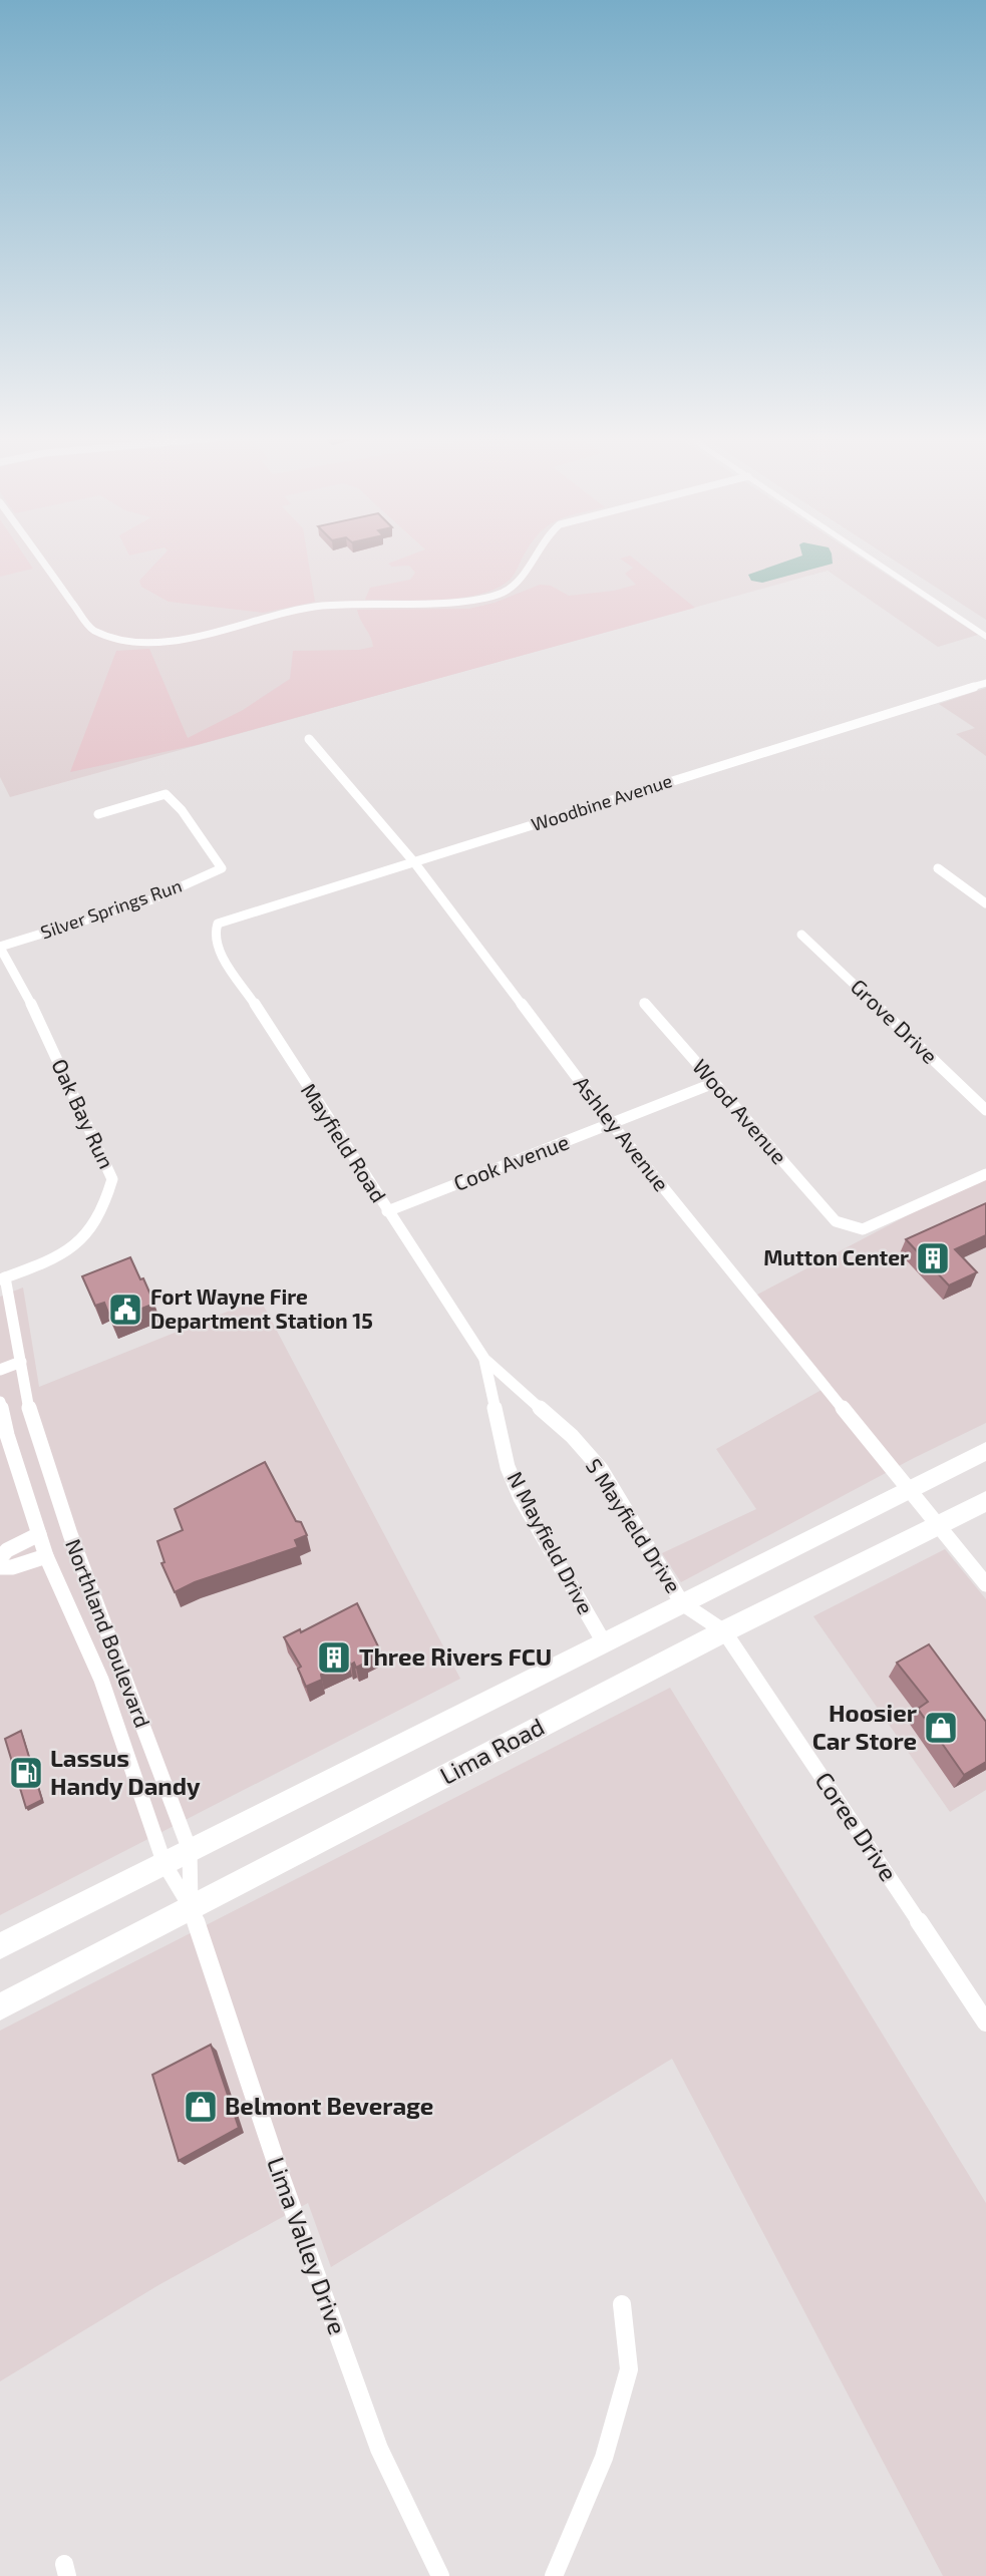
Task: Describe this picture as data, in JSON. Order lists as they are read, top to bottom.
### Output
{
  "streets": {
    "highway": ["Lima Road"],
    "street": [
      "Woodbine Avenue",
      "Silver Springs Run",
      "Grove Drive",
      "Wood Avenue",
      "Oak Bay Run",
      "Ashley Avenue",
      "Mayfield Road",
      "Cook Avenue",
      "S Mayfield Drive",
      "N Mayfield Drive",
      "Northland Boulevard",
      "Coree Drive",
      "Lima Valley Drive"
    ]
  },
  "crossings": [
    ["Woodbine Avenue", "Ashley Avenue"],
    ["Woodbine Avenue", "Mayfield Road"],
    ["Silver Springs Run", "Oak Bay Run"],
    ["Wood Avenue", "Cook Avenue"],
    ["Oak Bay Run", "Northland Boulevard"],
    ["Ashley Avenue", "Cook Avenue"],
    ["Ashley Avenue", "Lima Road"],
    ["Mayfield Road", "Cook Avenue"],
    ["Mayfield Road", "S Mayfield Drive"],
    ["Mayfield Road", "N Mayfield Drive"],
    ["S Mayfield Drive", "N Mayfield Drive"],
    ["S Mayfield Drive", "Lima Road"],
    ["S Mayfield Drive", "Coree Drive"],
    ["Northland Boulevard", "Lima Road"],
    ["Northland Boulevard", "Lima Valley Drive"],
    ["Lima Road", "Coree Drive"],
    ["Lima Road", "Lima Valley Drive"]
  ],
  "places": {
    "building": ["Mutton Center", "Three Rivers FCU"],
    "public building": ["Fort Wayne Fire Department Station 15"],
    "shop": ["Hoosier Car Store", "Belmont Beverage"],
    "fuel station": ["Lassus Handy Dandy"]
  }
}
